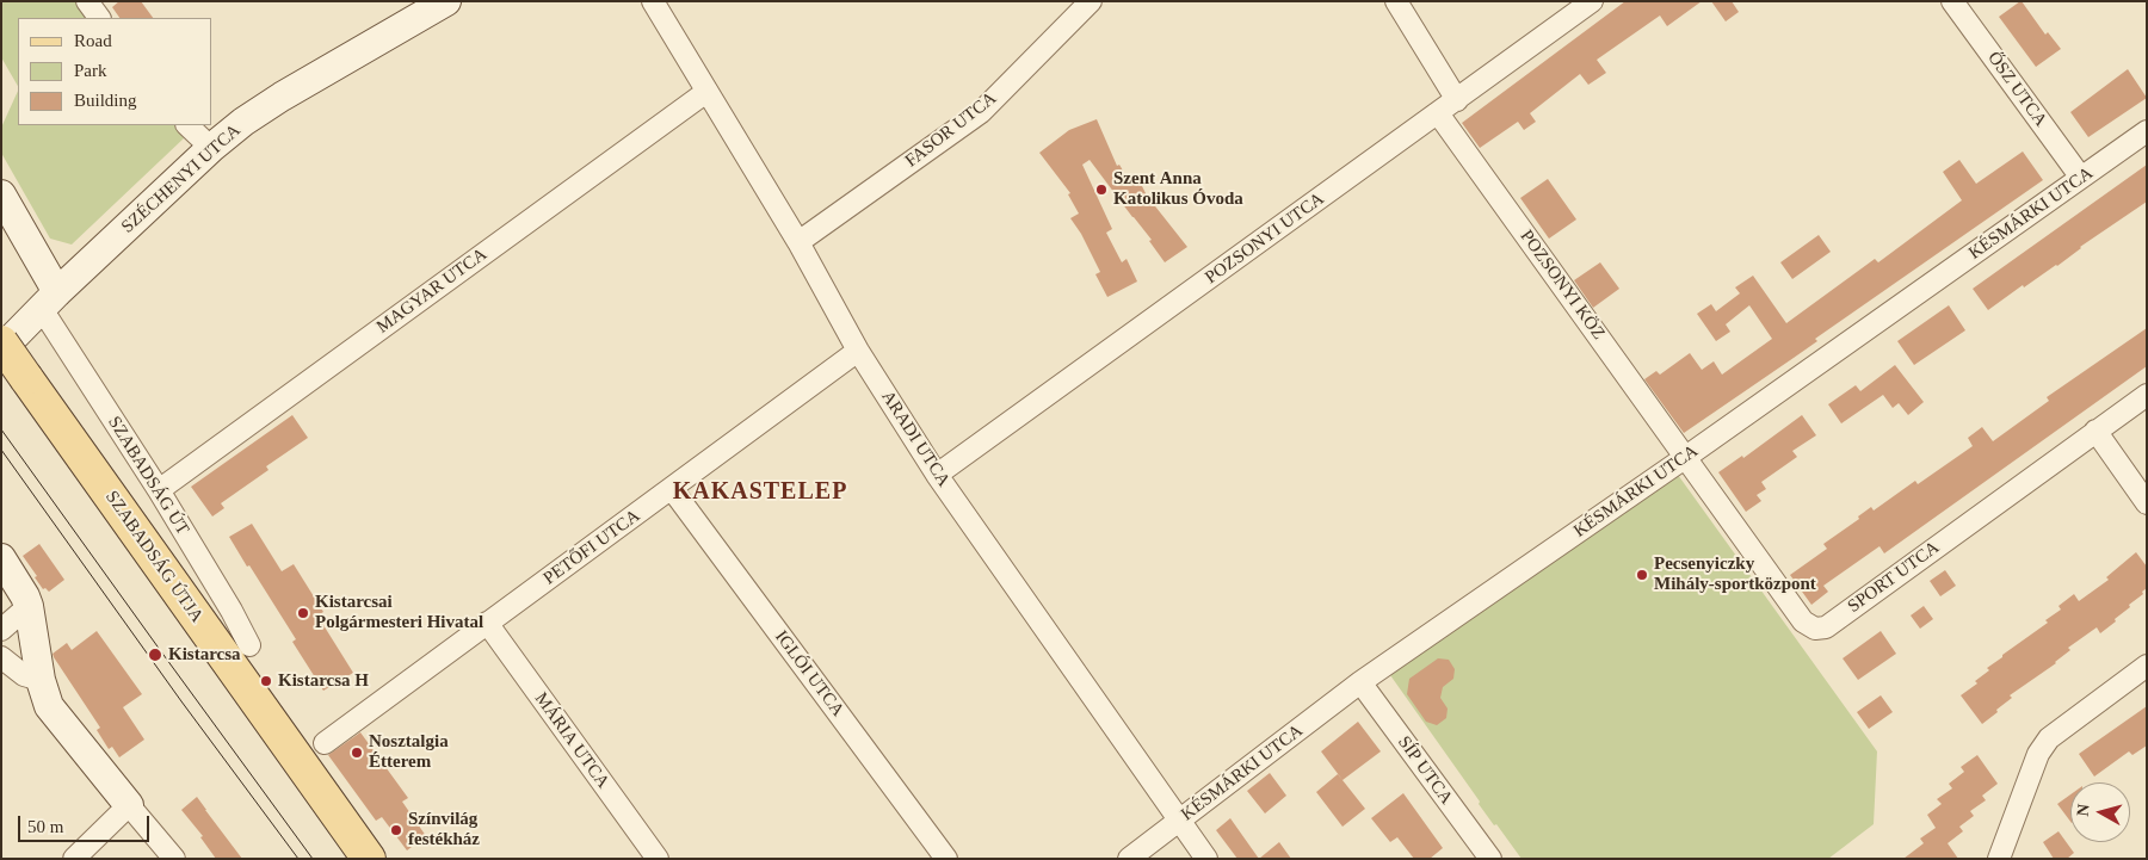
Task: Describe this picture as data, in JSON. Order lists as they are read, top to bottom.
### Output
{
  "streets": {
    "main road": ["SZÉCHENYI UTCA", "SZABADSÁG ÚTJA"],
    "street": [
      "ŐSZ UTCA",
      "FASOR UTCA",
      "KÉSMÁRKI UTCA",
      "POZSONYI UTCA",
      "POZSONYI KÖZ",
      "MAGYAR UTCA",
      "ARADI UTCA",
      "SZABADSÁG ÚT",
      "PETŐFI UTCA",
      "SPORT UTCA",
      "IGLÓI UTCA",
      "MÁRIA UTCA",
      "SÍP UTCA"
    ]
  },
  "crossings": [
    ["ŐSZ UTCA", "KÉSMÁRKI UTCA"],
    ["FASOR UTCA", "ARADI UTCA"],
    ["SZÉCHENYI UTCA", "SZABADSÁG ÚT"],
    ["KÉSMÁRKI UTCA", "POZSONYI KÖZ"],
    ["KÉSMÁRKI UTCA", "ARADI UTCA"],
    ["KÉSMÁRKI UTCA", "SPORT UTCA"],
    ["KÉSMÁRKI UTCA", "SÍP UTCA"],
    ["POZSONYI UTCA", "POZSONYI KÖZ"],
    ["POZSONYI UTCA", "ARADI UTCA"],
    ["POZSONYI KÖZ", "SPORT UTCA"],
    ["MAGYAR UTCA", "ARADI UTCA"],
    ["MAGYAR UTCA", "SZABADSÁG ÚT"],
    ["ARADI UTCA", "PETŐFI UTCA"],
    ["PETŐFI UTCA", "IGLÓI UTCA"],
    ["PETŐFI UTCA", "MÁRIA UTCA"]
  ],
  "districts": ["KAKASTELEP"],
  "places": [
    "Szent Anna Katolikus Óvoda",
    "Pecsenyiczky Mihály-sportközpont",
    "Kistarcsai Polgármesteri Hivatal",
    "Kistarcsa",
    "Kistarcsa H",
    "Nosztalgia Étterem",
    "Színvilág festékház"
  ],
  "legend": ["Road", "Park", "Building"],
  "scale_bar": "50 m",
  "north": "left"
}
